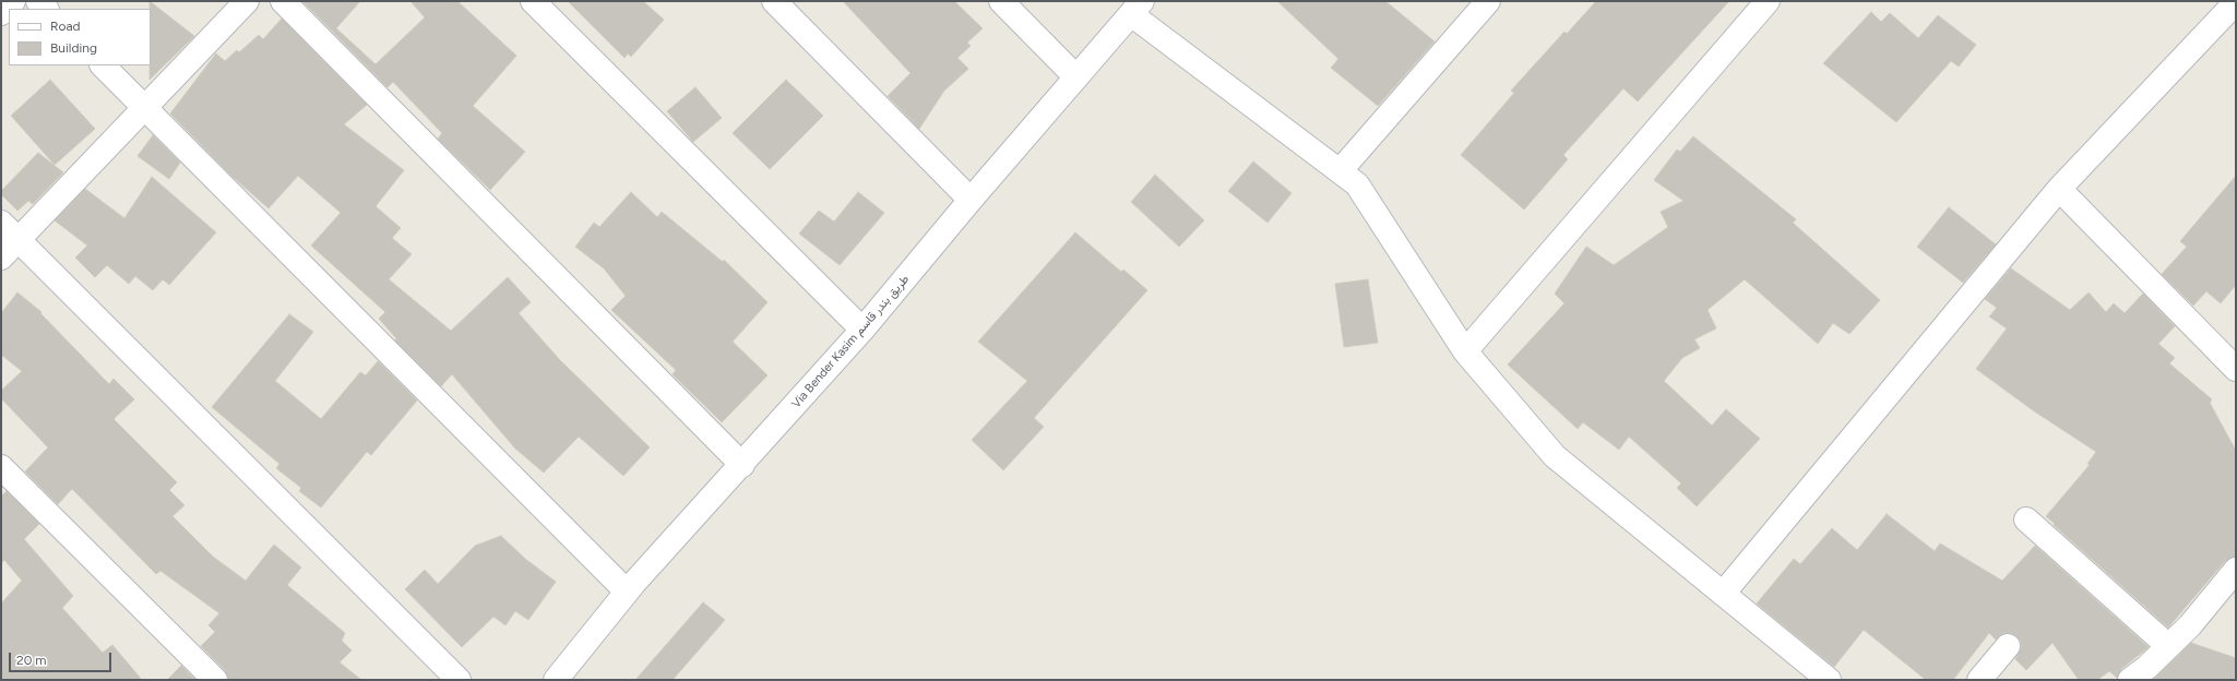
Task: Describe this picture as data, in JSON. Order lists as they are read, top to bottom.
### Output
{
  "streets": {
    "street": ["Via Bender Kasim طريق بندر قاسم"]
  },
  "legend": ["Road", "Building"],
  "scale_bar": "20 m"
}
